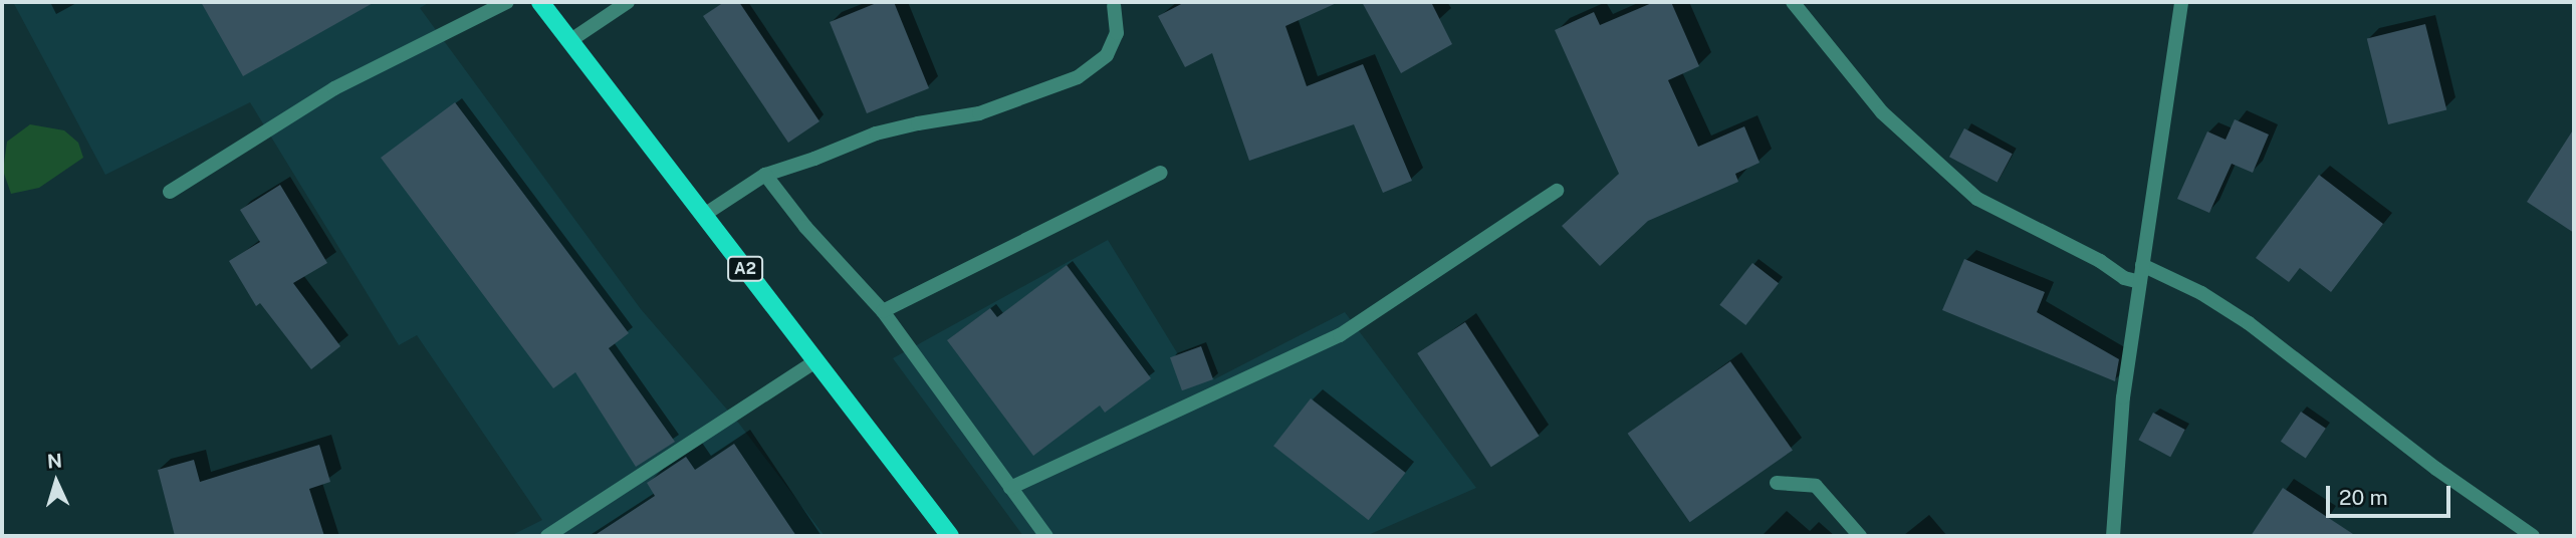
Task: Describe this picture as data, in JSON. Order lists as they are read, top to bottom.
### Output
{
  "streets": {
    "main road": ["A2"]
  },
  "scale_bar": "20 m",
  "north": "top"
}
